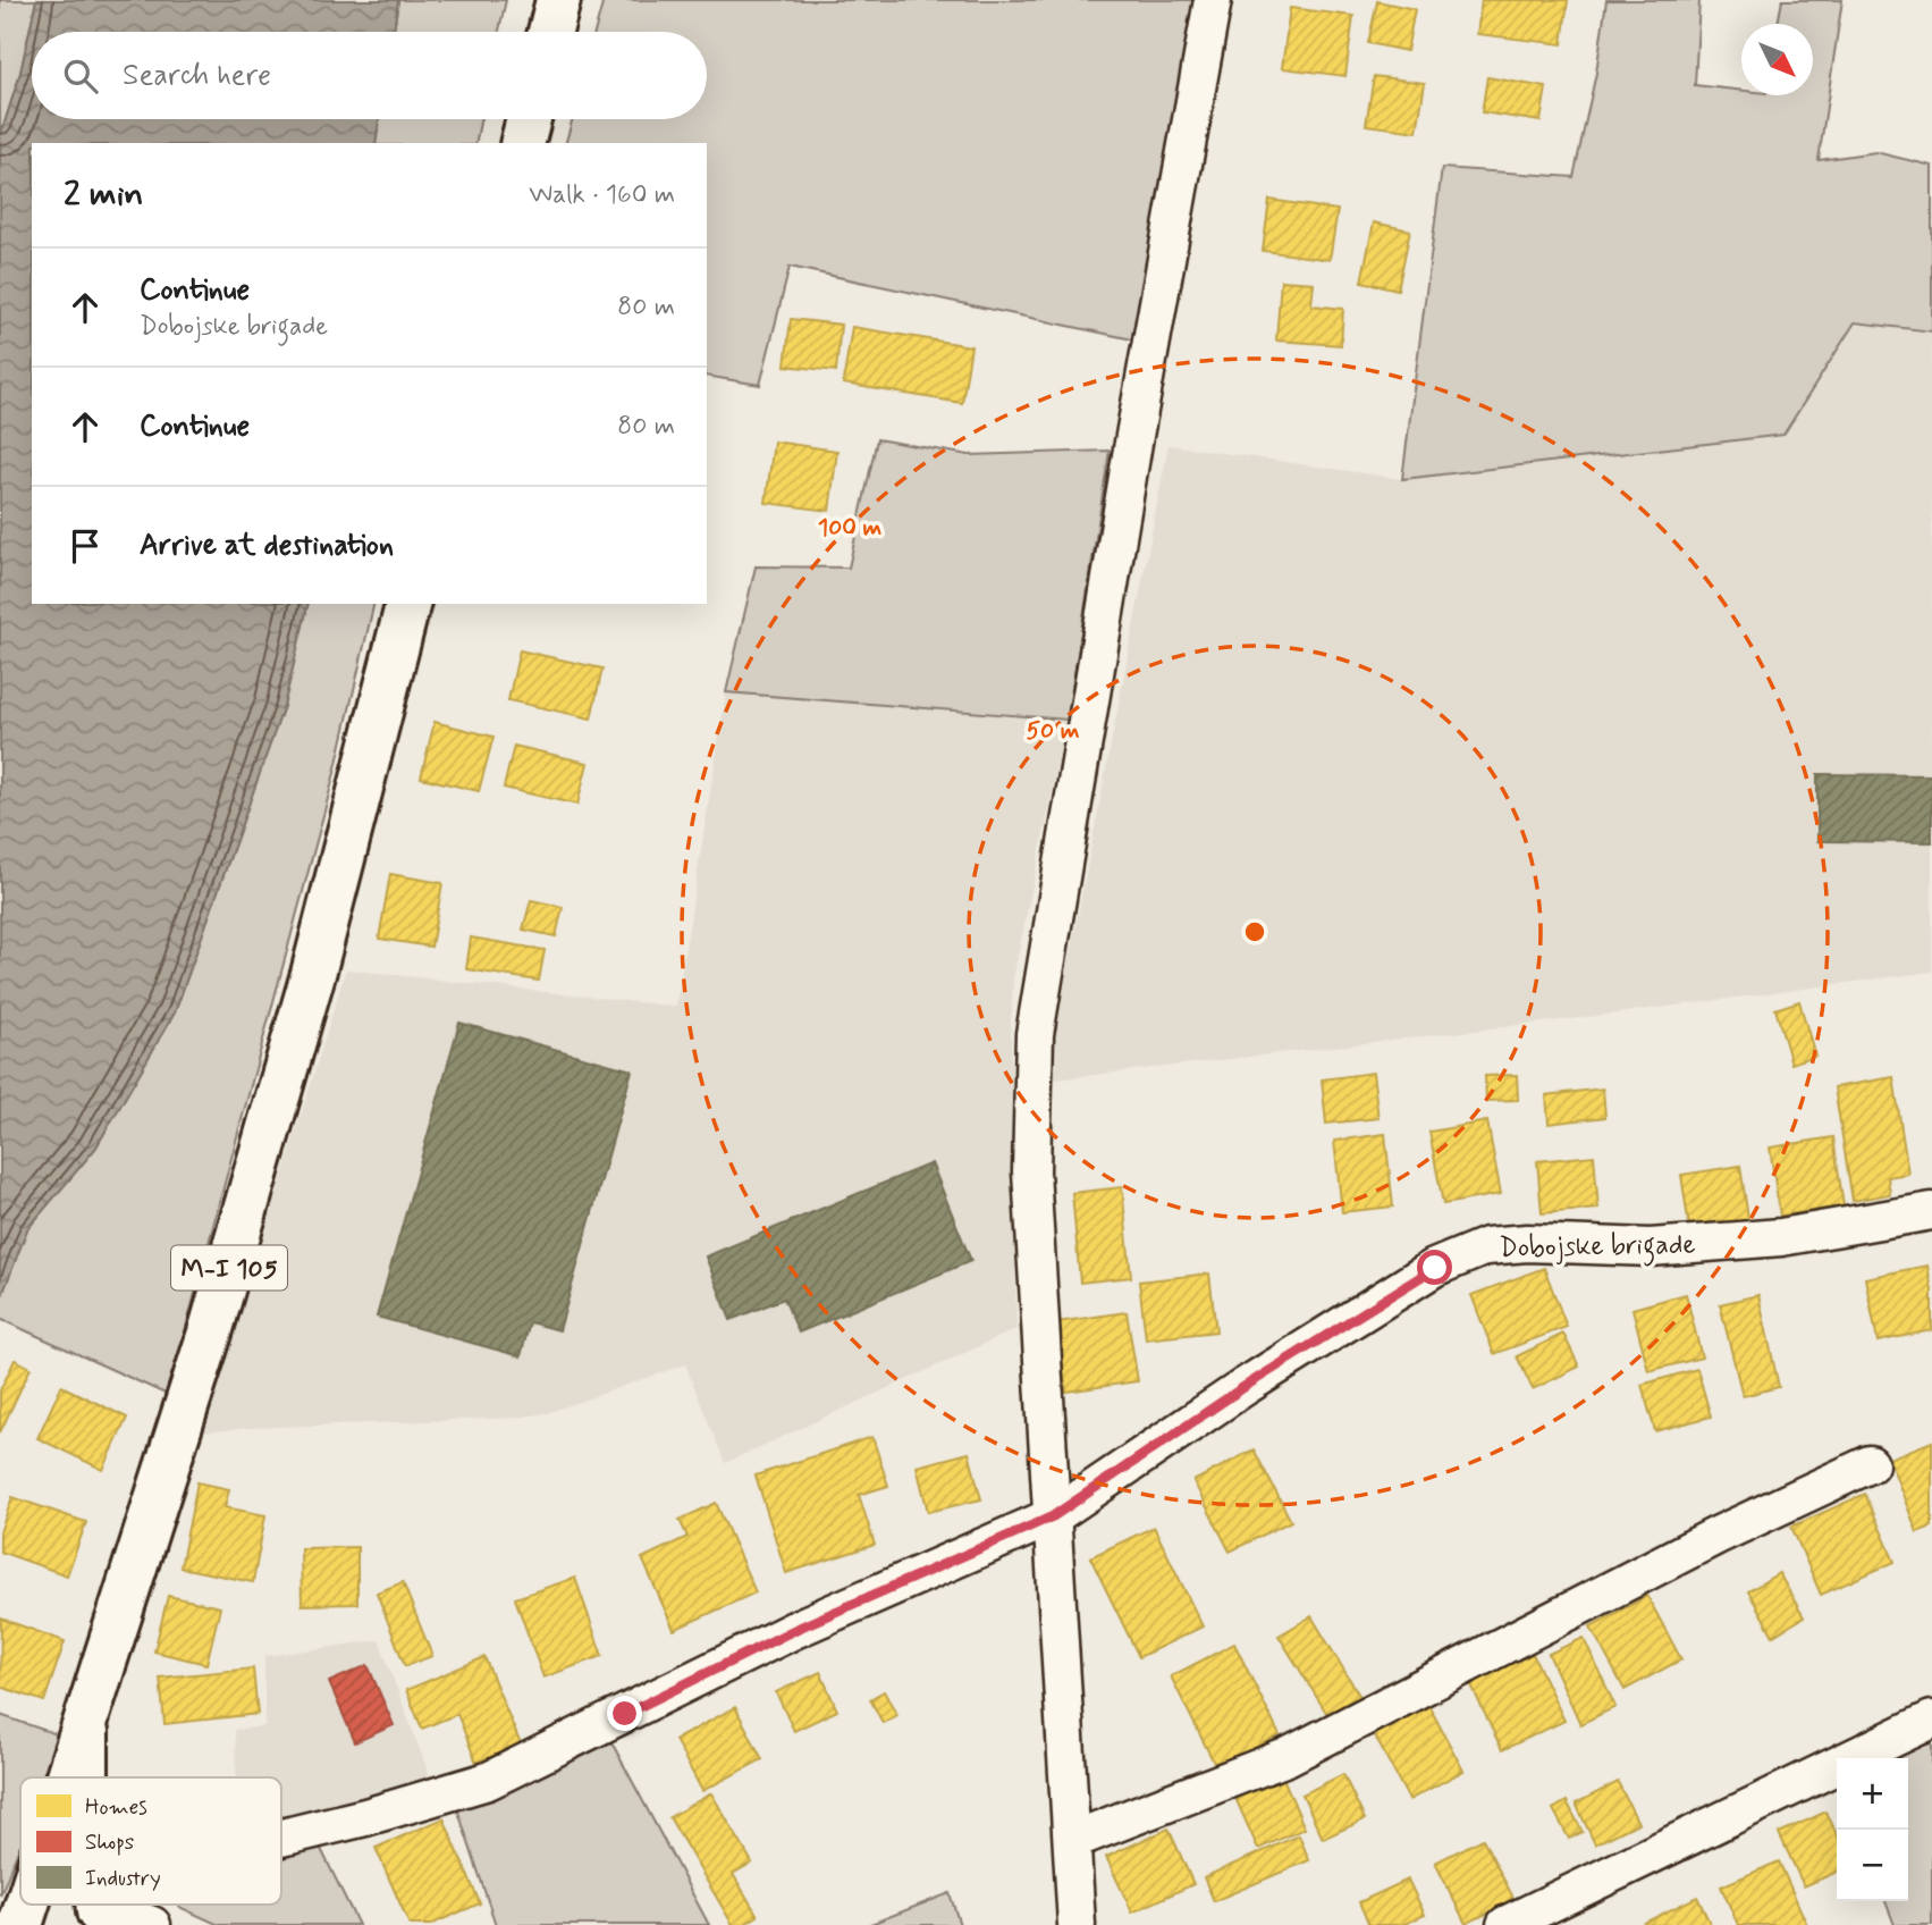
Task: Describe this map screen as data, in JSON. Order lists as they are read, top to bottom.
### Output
{
  "streets": {
    "main road": ["M-I 105"],
    "street": ["Dobojske brigade"]
  },
  "legend": ["Homes", "Shops", "Industry"],
  "north": "bottom right",
  "page": {
    "search": "Search here",
    "heading": ["2 min", "Walk · 160 m"],
    "list": [
      ["Continue", "Dobojske brigade", "80 m"],
      ["Continue", "80 m"],
      "Arrive at destination"
    ],
    "map_buttons": ["+", "−"]
  },
  "rings": ["100 m", "50 m"]
}
